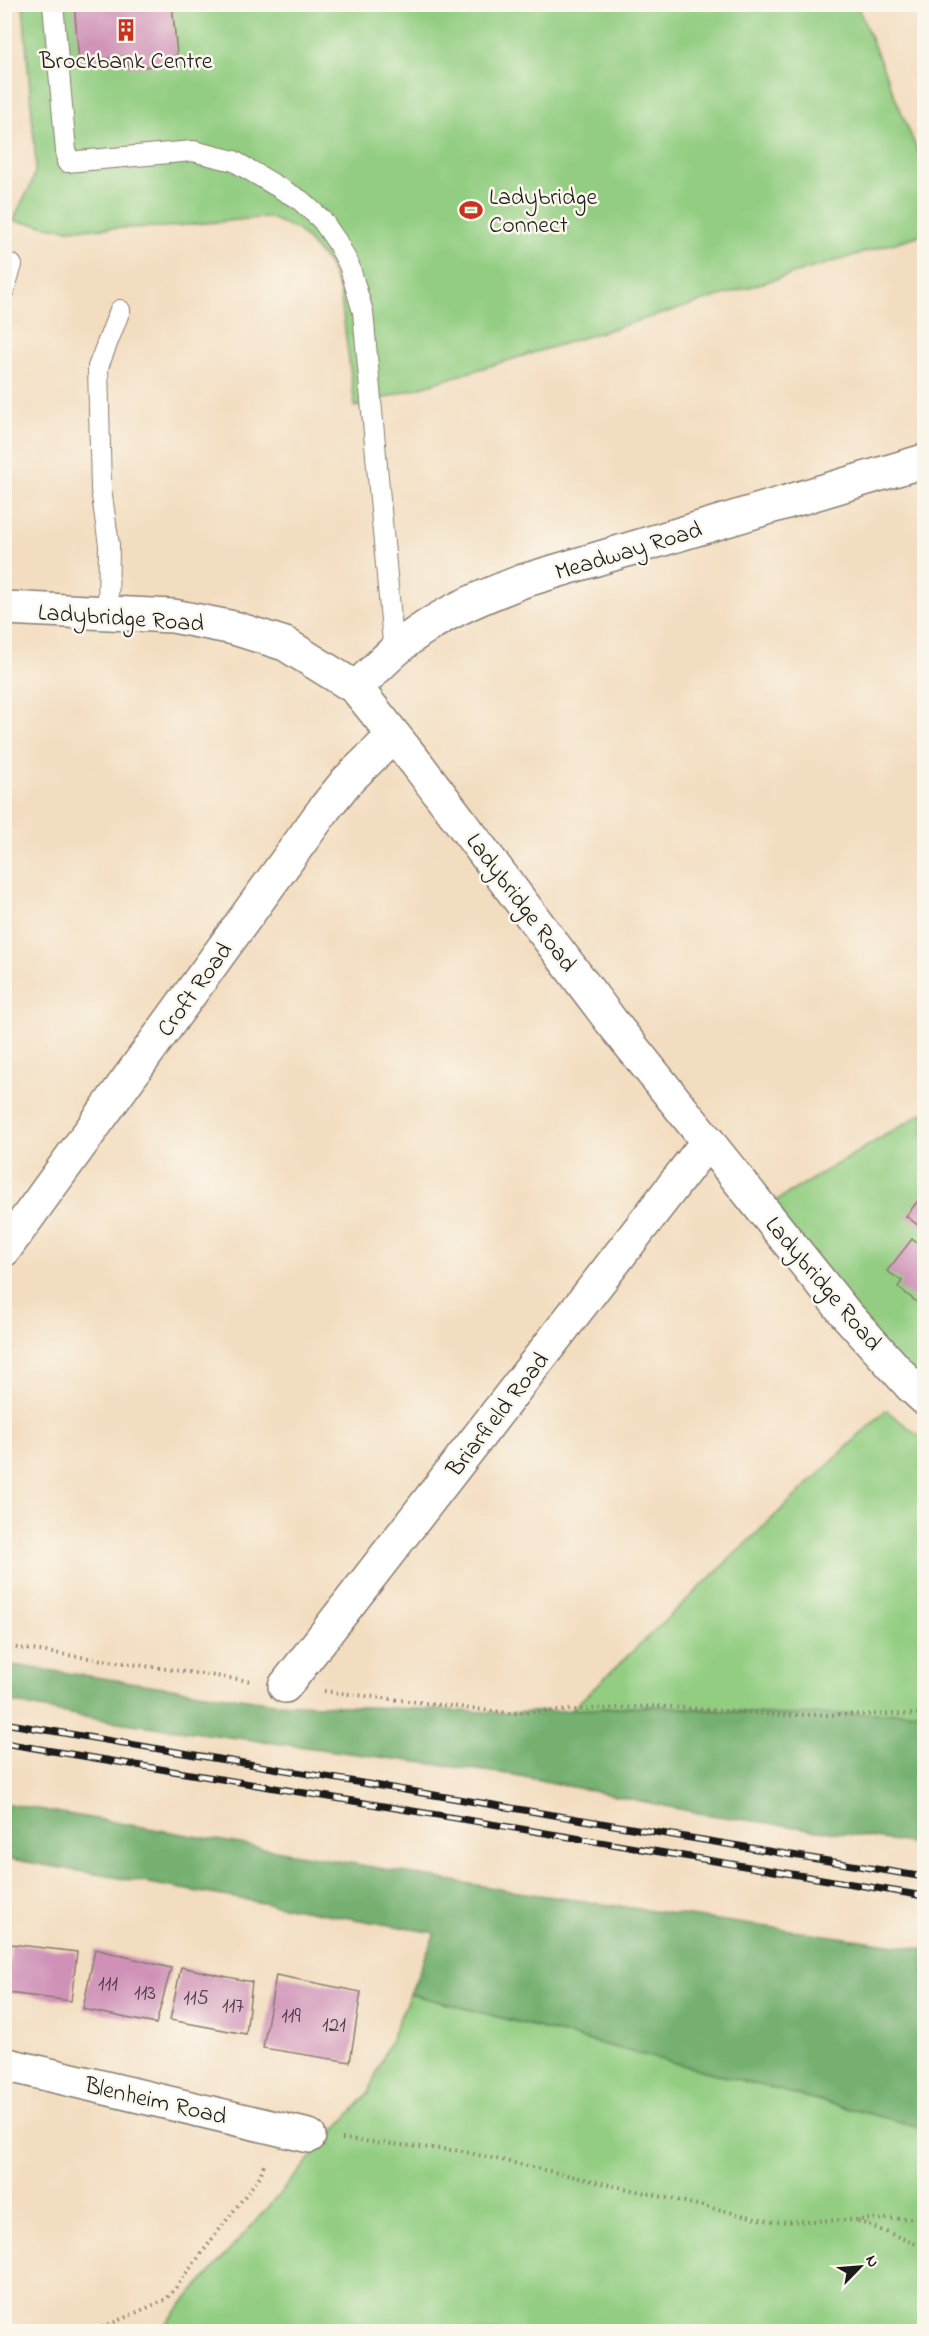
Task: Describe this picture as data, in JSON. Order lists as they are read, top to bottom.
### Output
{
  "streets": {
    "street": [
      "Meadway Road",
      "Ladybridge Road",
      "Croft Road",
      "Briarfield Road",
      "Blenheim Road"
    ]
  },
  "crossings": [
    ["Meadway Road", "Ladybridge Road"],
    ["Ladybridge Road", "Croft Road"],
    ["Ladybridge Road", "Briarfield Road"]
  ],
  "places": {
    "building": ["Brockbank Centre"],
    "sports": ["Ladybridge Connect"]
  },
  "house_numbers": [
    "111",
    "113",
    "115",
    "117",
    "119",
    "121"
  ],
  "north": "top right"
}
